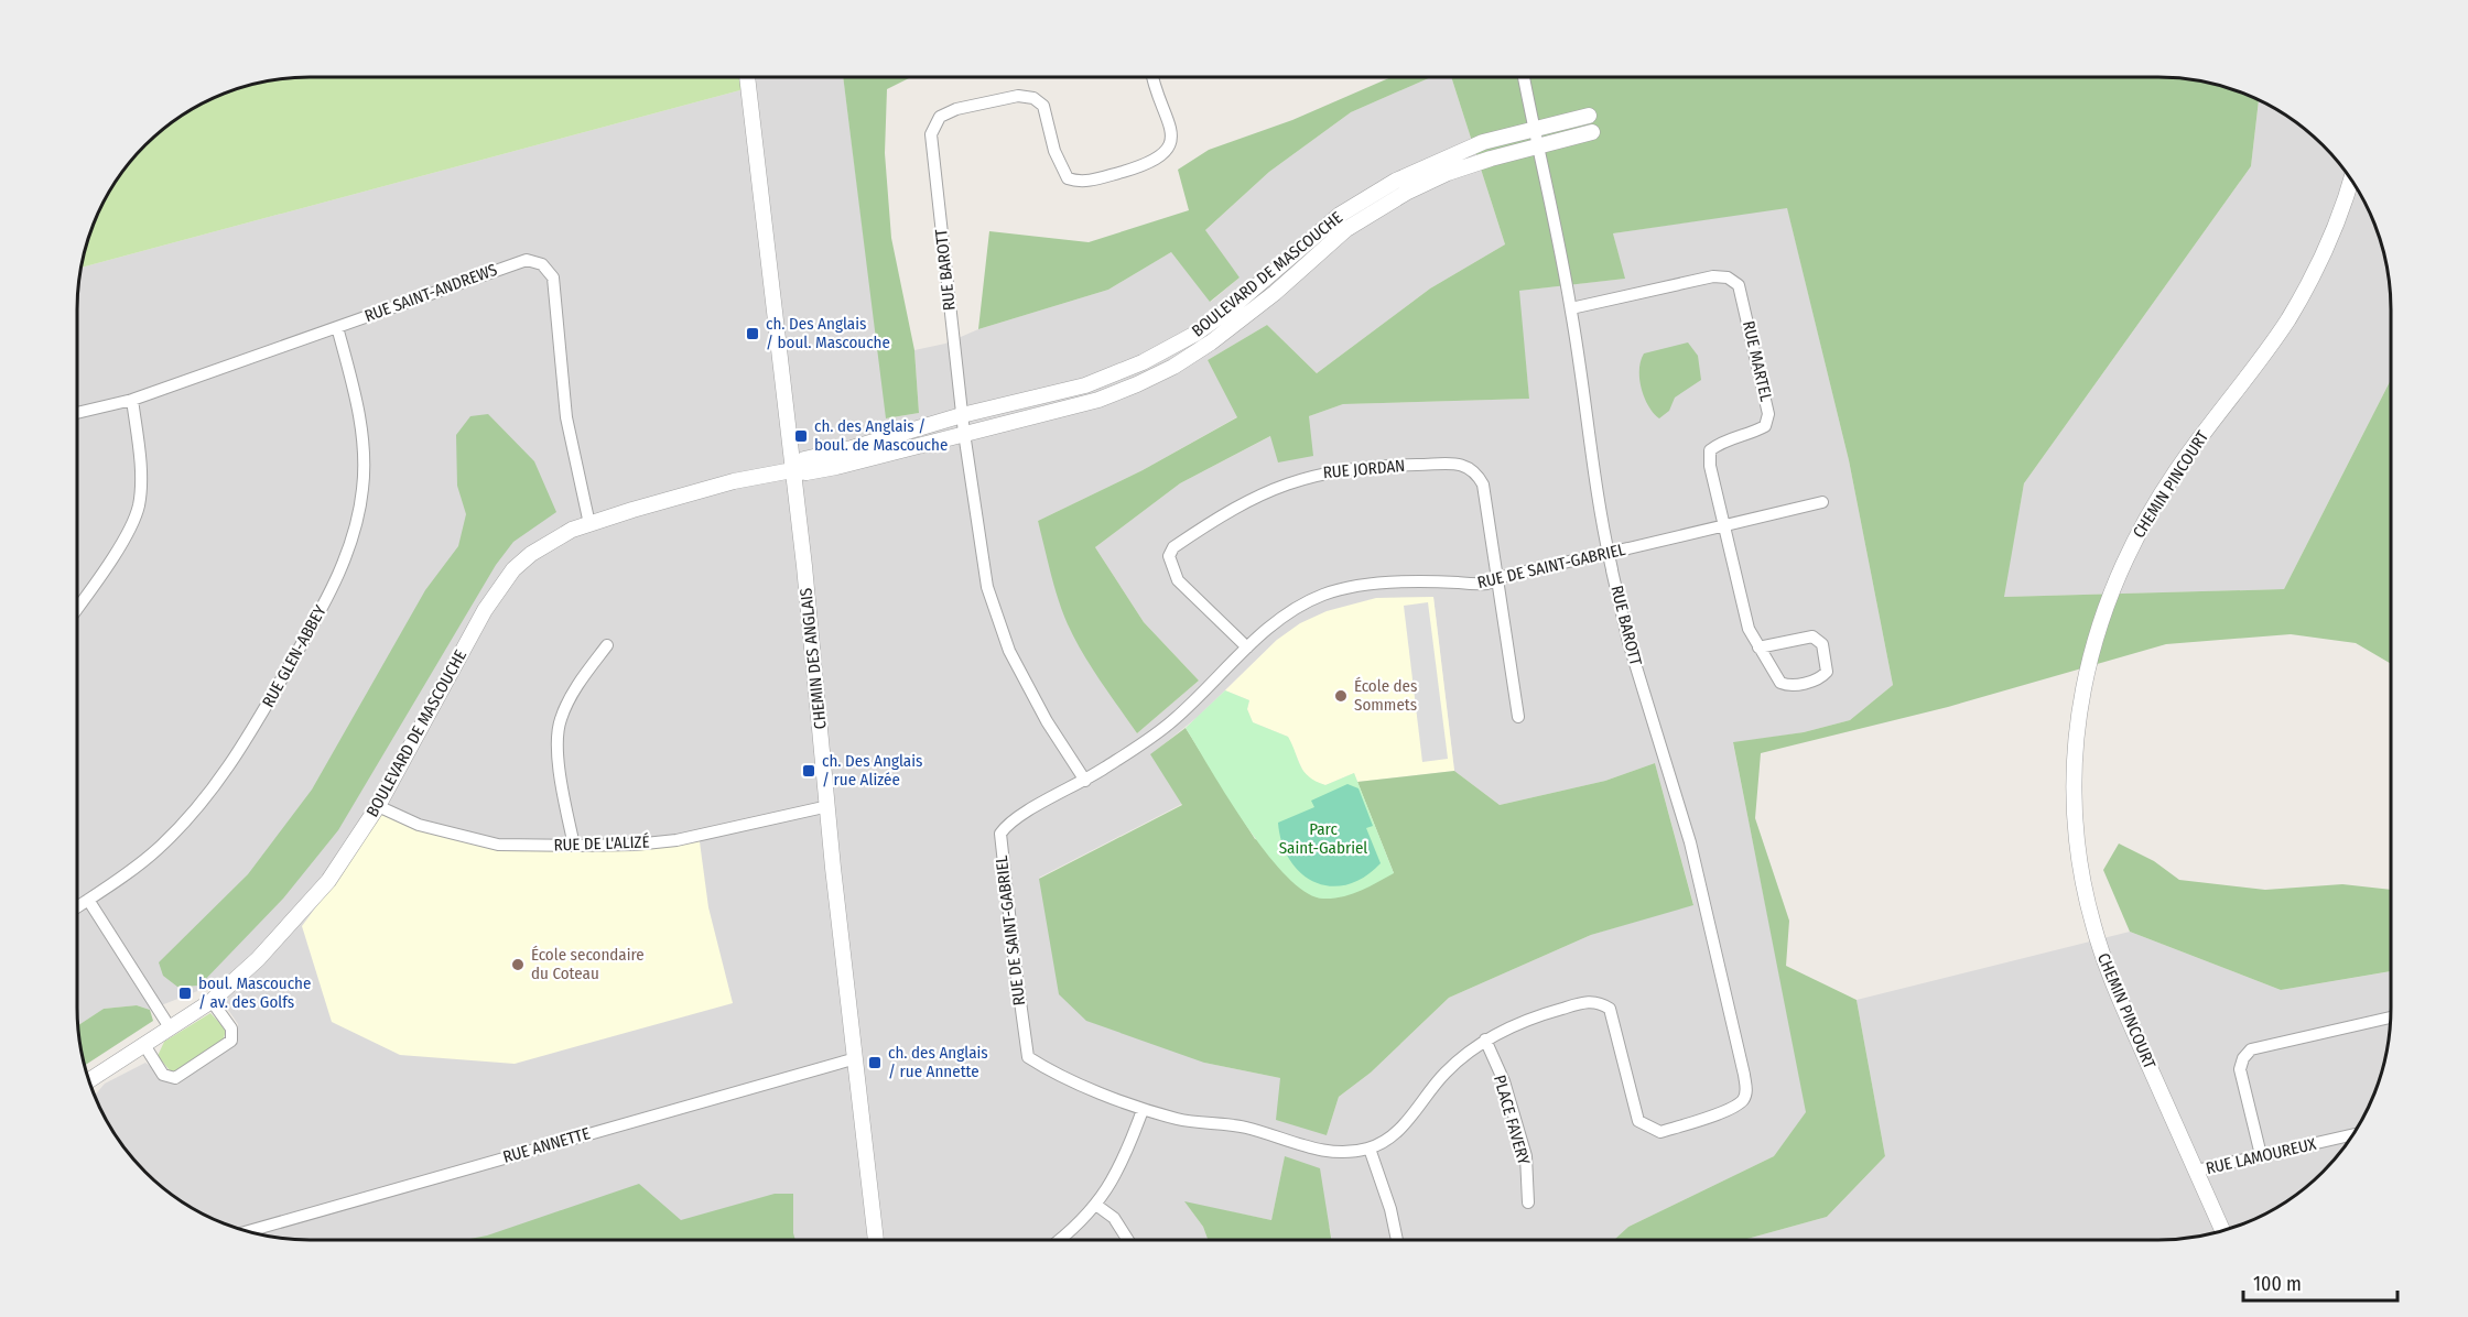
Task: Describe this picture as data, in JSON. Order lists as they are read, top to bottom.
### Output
{
  "streets": {
    "street": [
      "RUE BAROTT",
      "BOULEVARD DE MASCOUCHE",
      "RUE SAINT-ANDREWS",
      "RUE MARTEL",
      "RUE JORDAN",
      "CHEMIN PINCOURT",
      "RUE DE SAINT-GABRIEL",
      "RUE GLEN-ABBEY",
      "CHEMIN DES ANGLAIS",
      "RUE DE L'ALIZÉ",
      "PLACE FAVERY",
      "RUE ANNETTE",
      "RUE LAMOUREUX"
    ]
  },
  "crossings": [
    ["RUE BAROTT", "BOULEVARD DE MASCOUCHE"],
    ["RUE BAROTT", "RUE MARTEL"],
    ["RUE BAROTT", "RUE DE SAINT-GABRIEL"],
    ["BOULEVARD DE MASCOUCHE", "RUE SAINT-ANDREWS"],
    ["BOULEVARD DE MASCOUCHE", "CHEMIN DES ANGLAIS"],
    ["BOULEVARD DE MASCOUCHE", "RUE DE L'ALIZÉ"],
    ["RUE SAINT-ANDREWS", "RUE GLEN-ABBEY"],
    ["RUE MARTEL", "RUE DE SAINT-GABRIEL"],
    ["RUE JORDAN", "RUE DE SAINT-GABRIEL"],
    ["CHEMIN PINCOURT", "RUE LAMOUREUX"],
    ["RUE DE SAINT-GABRIEL", "PLACE FAVERY"],
    ["CHEMIN DES ANGLAIS", "RUE DE L'ALIZÉ"],
    ["CHEMIN DES ANGLAIS", "RUE ANNETTE"]
  ],
  "parks": ["Parc Saint-Gabriel"],
  "places": {
    "transit": [
      "ch. Des Anglais / boul. Mascouche",
      "ch. des Anglais / boul. de Mascouche",
      "ch. Des Anglais / rue Alizée",
      "boul. Mascouche / av. des Golfs",
      "ch. des Anglais / rue Annette"
    ],
    "other": ["École des Sommets", "École secondaire du Coteau"]
  },
  "scale_bar": "100 m"
}
